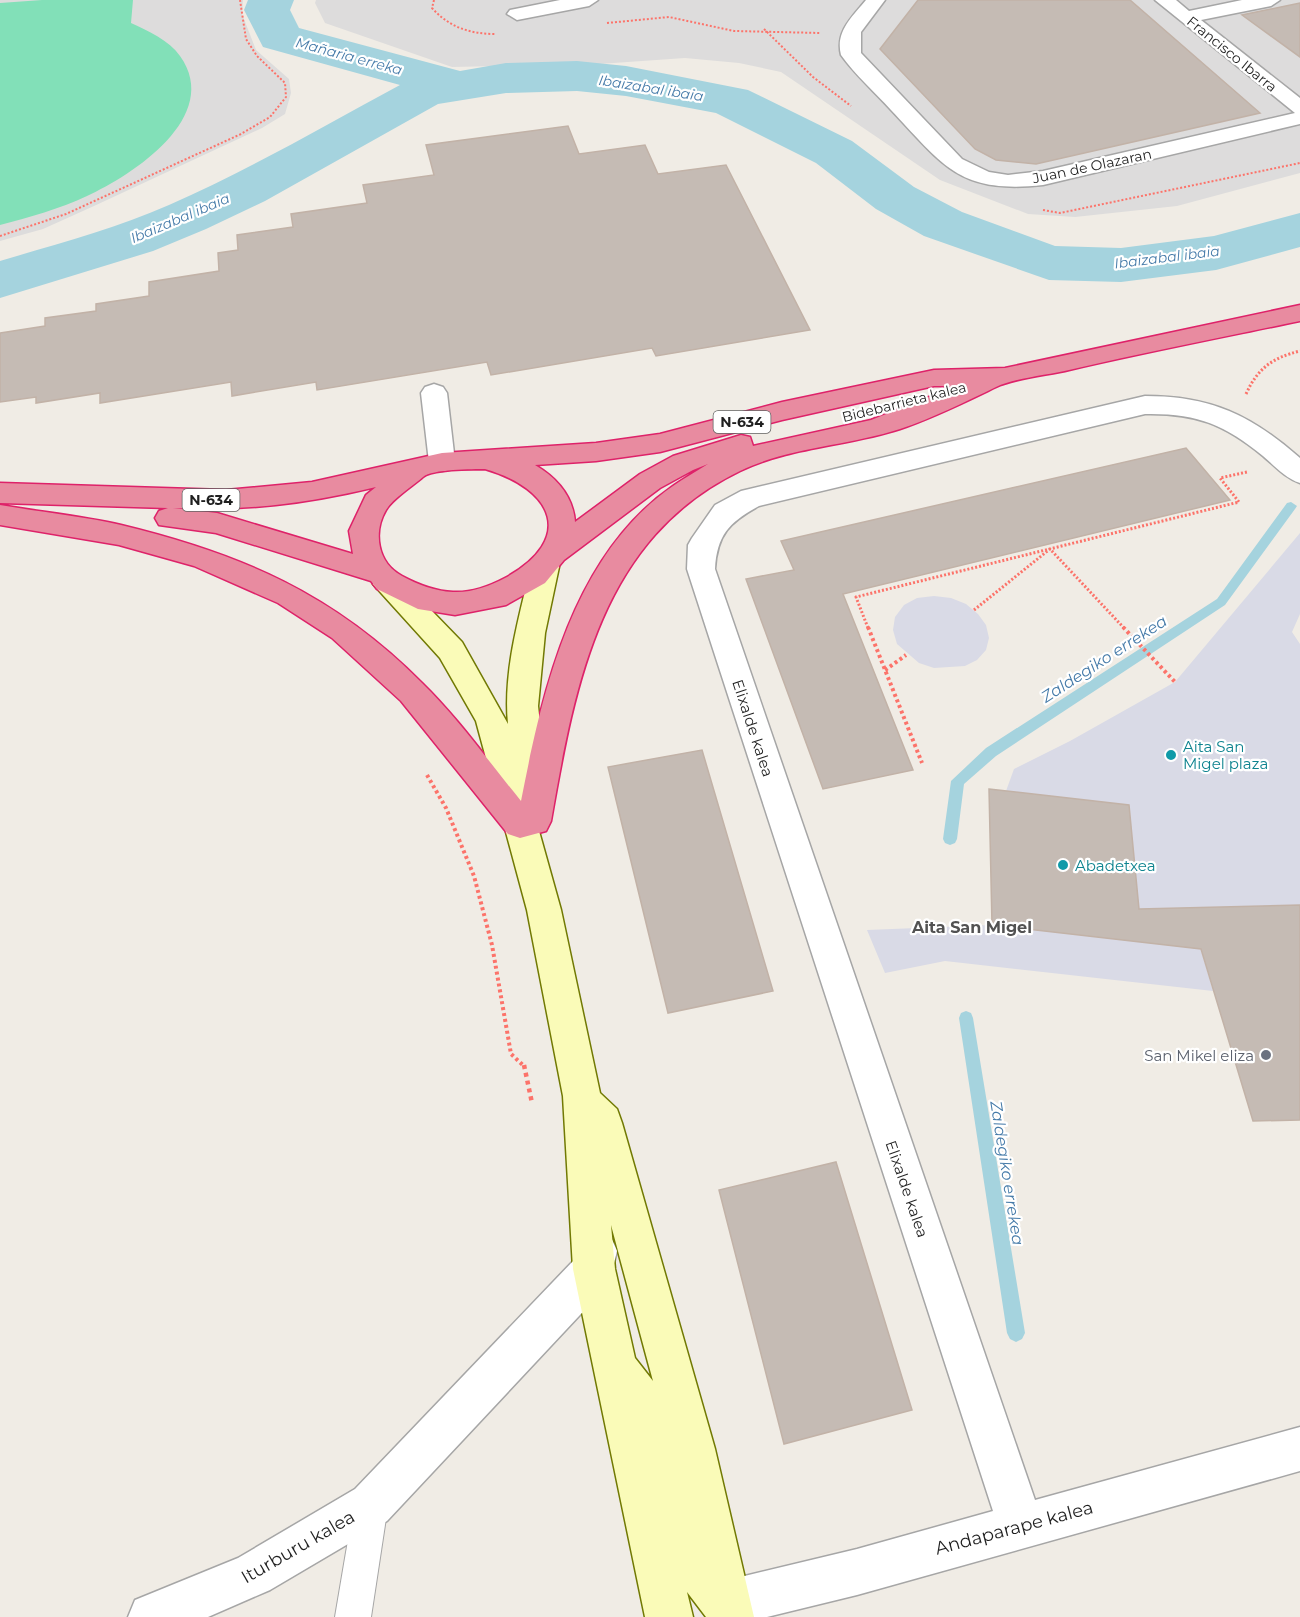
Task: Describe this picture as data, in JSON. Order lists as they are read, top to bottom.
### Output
{
  "streets": {
    "highway": ["Bidebarrieta kalea", "N-634"],
    "street": [
      "Francisco Ibarra",
      "Juan de Olazaran",
      "Elixalde kalea",
      "Andaparape kalea",
      "Iturburu kalea"
    ]
  },
  "crossings": [
    ["Bidebarrieta kalea", "N-634"],
    ["Elixalde kalea", "Andaparape kalea"]
  ],
  "districts": ["Aita San Migel"],
  "water": ["Mañaria erreka", "Ibaizabal ibaia", "Zaldegiko errekea"],
  "places": ["Aita San Migel plaza", "Abadetxea", "San Mikel eliza"]
}
